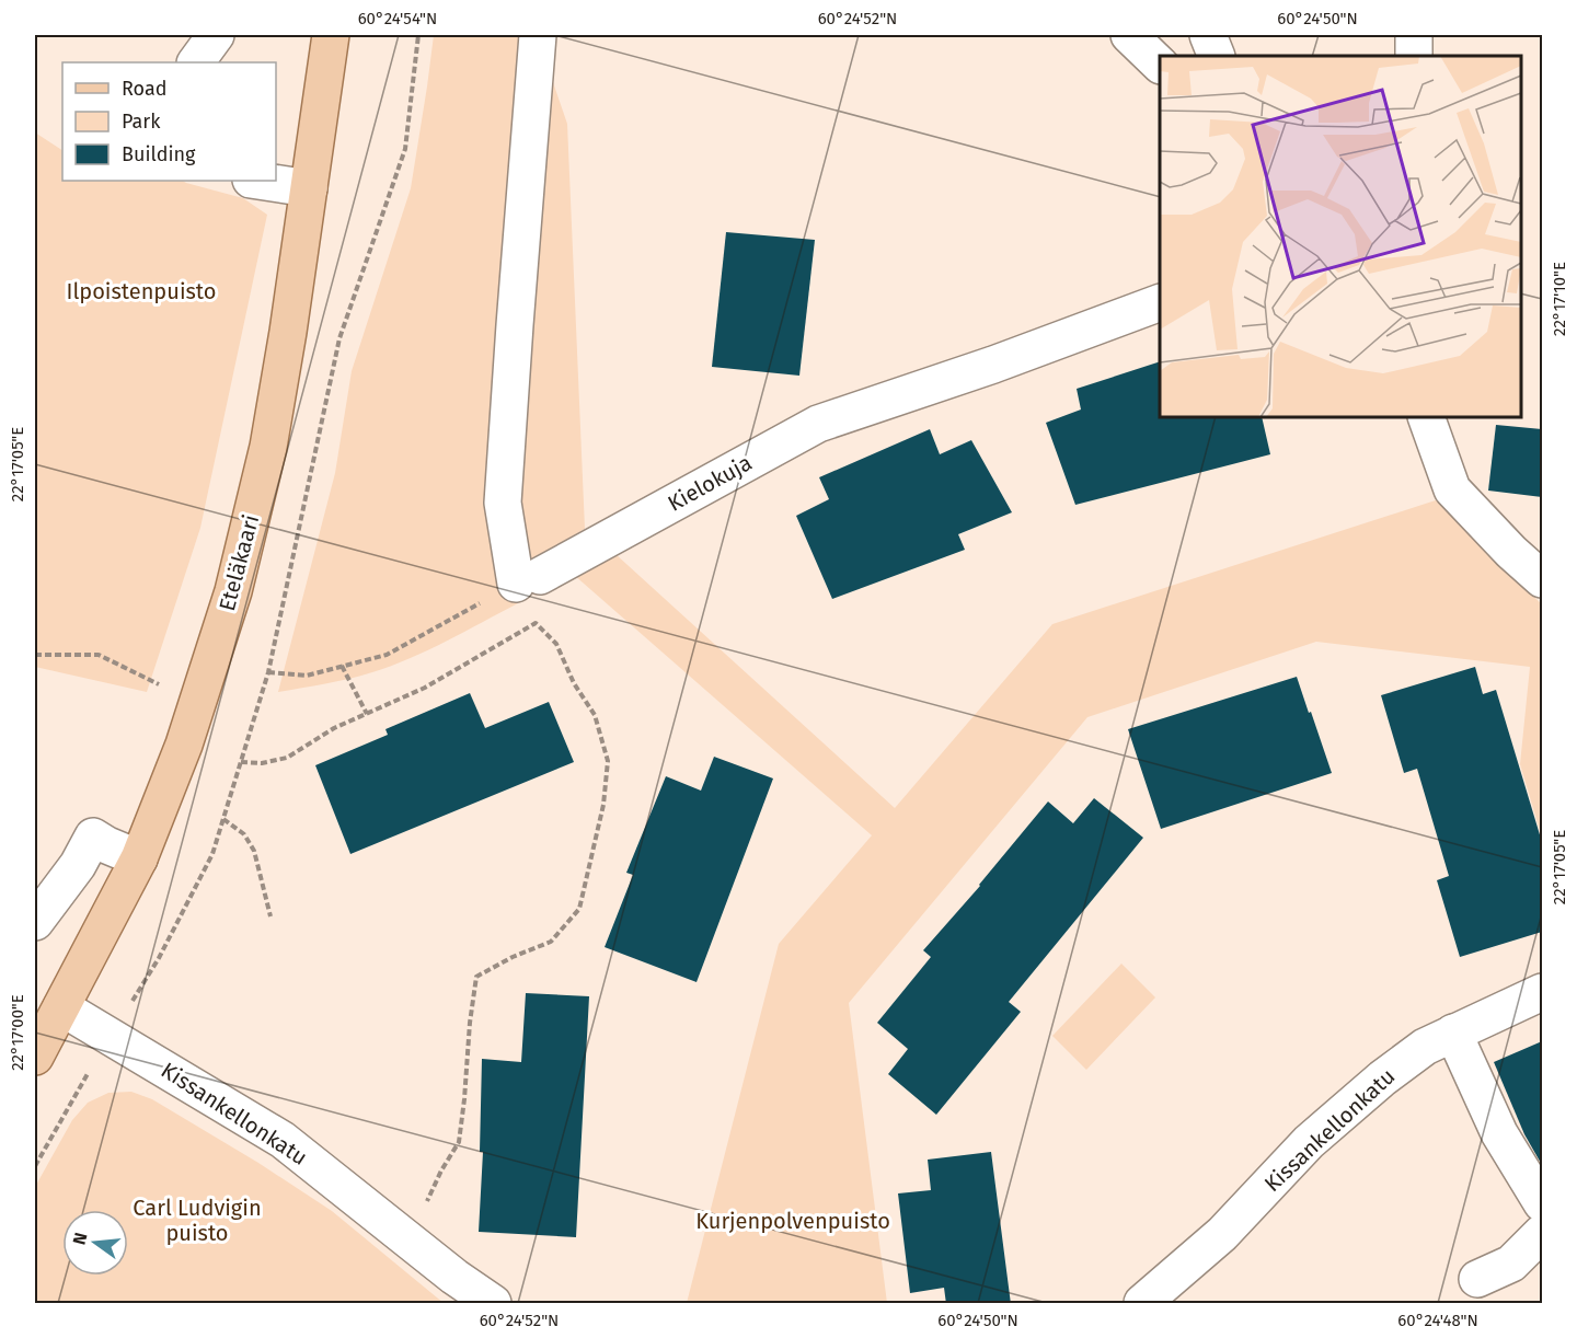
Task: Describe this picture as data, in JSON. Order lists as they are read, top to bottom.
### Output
{
  "streets": {
    "main road": ["Eteläkaari"],
    "street": ["Kielokuja", "Kissankellonkatu"]
  },
  "crossings": [
    ["Eteläkaari", "Kissankellonkatu"]
  ],
  "parks": ["Ilpoistenpuisto", "Carl Ludvigin puisto", "Kurjenpolvenpuisto"],
  "legend": ["Road", "Park", "Building"],
  "north": "left",
  "coordinates": [
    "60°24'54\"N",
    "60°24'52\"N",
    "60°24'50\"N",
    "22°17'10\"E",
    "22°17'05\"E",
    "22°17'00\"E",
    "60°24'48\"N"
  ]
}
